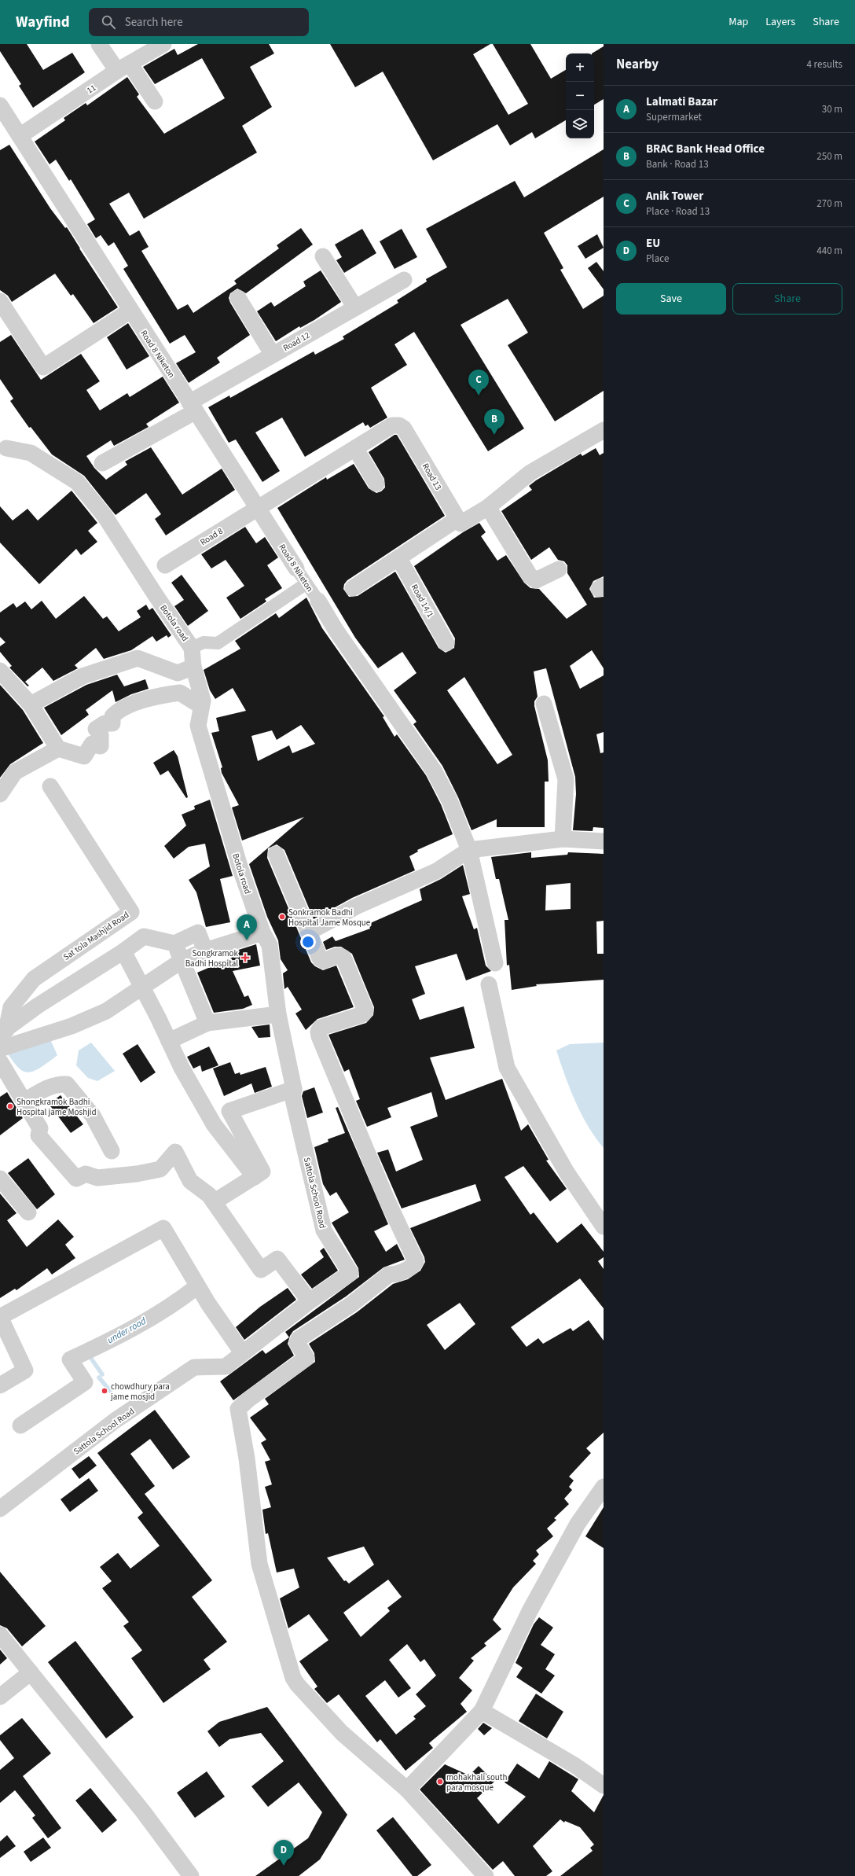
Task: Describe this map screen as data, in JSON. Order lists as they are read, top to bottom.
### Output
{
  "streets": {
    "street": [
      "11",
      "Road 12",
      "Road 8 Niketon",
      "Road 13",
      "Road 8",
      "Road 14/1",
      "Botola road",
      "Sat tola Mashjid Road",
      "Sattola School Road"
    ]
  },
  "crossings": [
    ["11", "Road 8 Niketon"],
    ["Road 12", "Road 8 Niketon"],
    ["Road 8 Niketon", "Road 13"],
    ["Road 8 Niketon", "Road 8"],
    ["Road 13", "Road 8"],
    ["Botola road", "Sattola School Road"]
  ],
  "water": ["under road"],
  "places": {
    "other": [
      "Sonkramok Badhi Hospital Jame Mosque",
      "Shongkramok Badhi Hospital jame Moshjid",
      "chowdhury para jame mosjid",
      "mohakhali south para mosque"
    ],
    "health": ["Songkramok Badhi Hospital"]
  },
  "page": {
    "header": "Wayfind",
    "search": "Search here",
    "nav": ["Map", "Layers", "Share"],
    "heading": ["Nearby", "4 results"],
    "map_buttons": ["+", "−"],
    "list": [
      {
        "mark": "A",
        "name": "Lalmati Bazar",
        "note": "Supermarket",
        "value": "30 m"
      },
      {
        "mark": "B",
        "name": "BRAC Bank Head Office",
        "note": "Bank · Road 13",
        "value": "250 m"
      },
      {
        "mark": "C",
        "name": "Anik Tower",
        "note": "Place · Road 13",
        "value": "270 m"
      },
      {
        "mark": "D",
        "name": "EU",
        "note": "Place",
        "value": "440 m"
      }
    ],
    "buttons": ["Save", "Share"],
    "pins": [
      "C",
      "B",
      "A",
      "D"
    ]
  }
}
